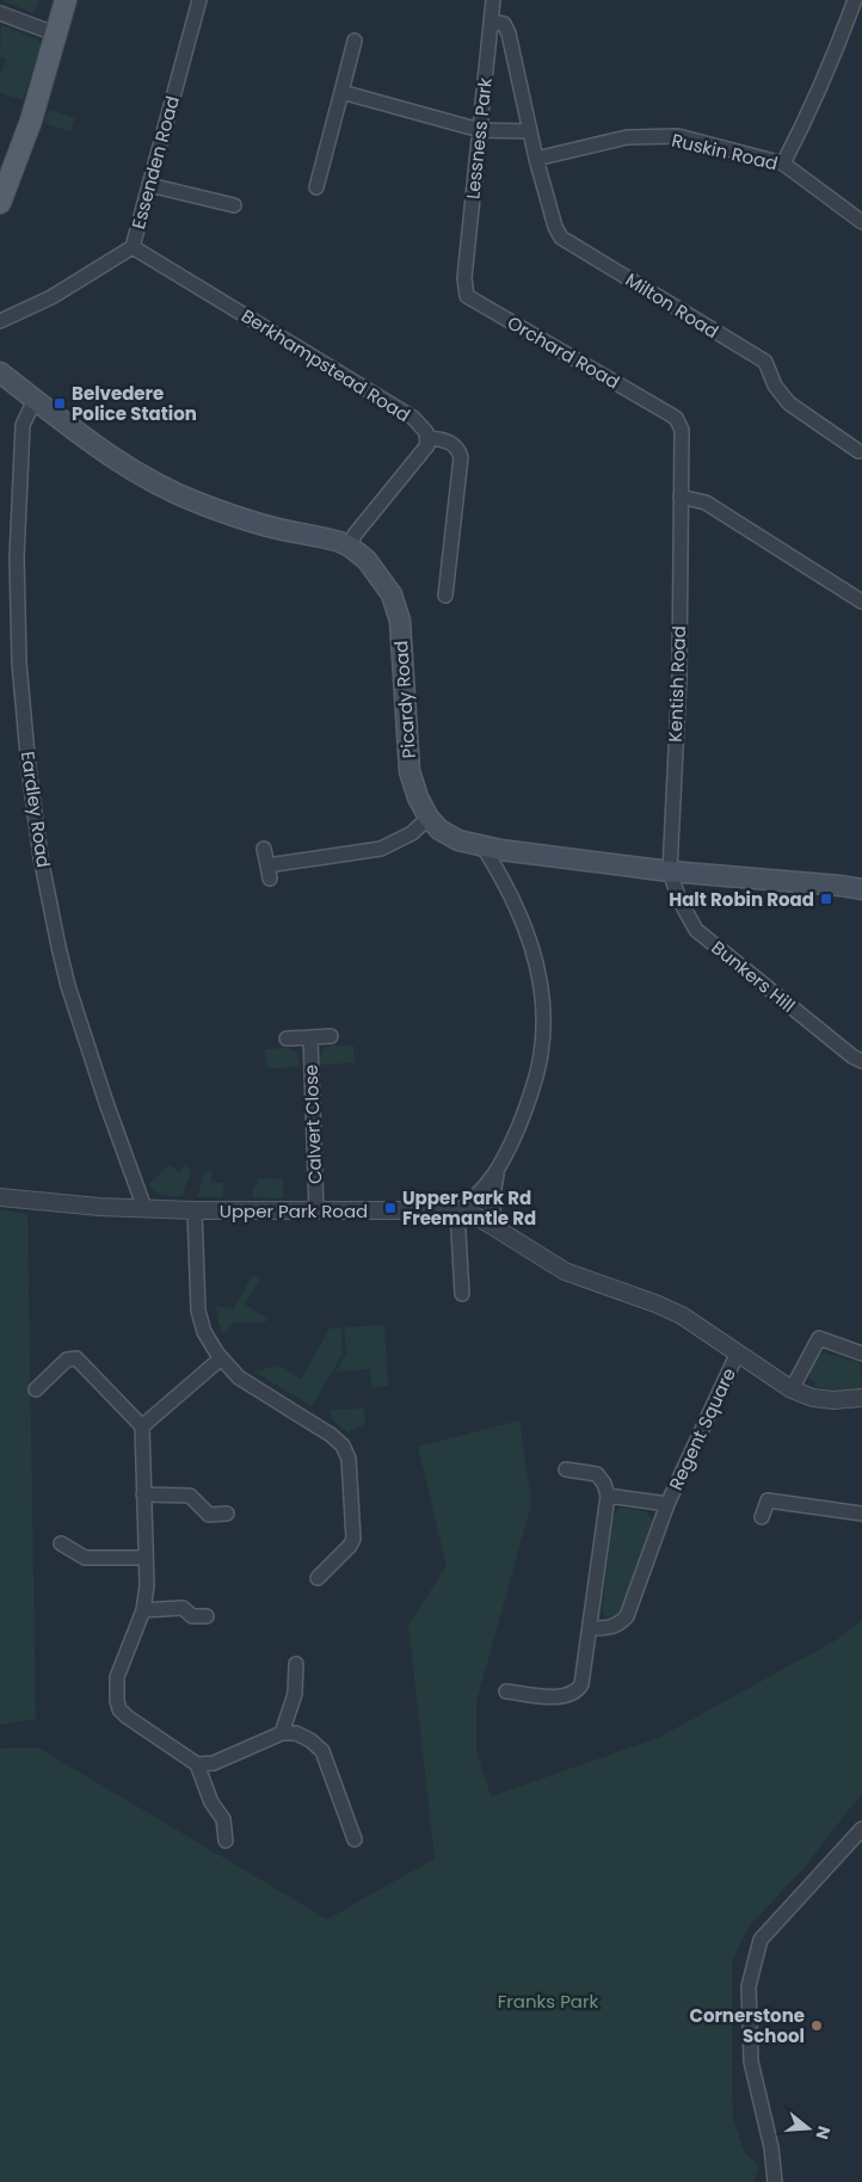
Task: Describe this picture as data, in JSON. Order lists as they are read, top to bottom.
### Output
{
  "streets": {
    "main road": ["Picardy Road"],
    "street": [
      "Lessness Park",
      "Ruskin Road",
      "Essenden Road",
      "Milton Road",
      "Orchard Road",
      "Berkhampstead Road",
      "Kentish Road",
      "Eardley Road",
      "Bunkers Hill",
      "Calvert Close",
      "Upper Park Road",
      "Regent Square"
    ]
  },
  "crossings": [
    ["Lessness Park", "Milton Road"],
    ["Lessness Park", "Orchard Road"],
    ["Ruskin Road", "Milton Road"],
    ["Essenden Road", "Berkhampstead Road"],
    ["Orchard Road", "Kentish Road"],
    ["Kentish Road", "Picardy Road"],
    ["Kentish Road", "Bunkers Hill"],
    ["Picardy Road", "Eardley Road"],
    ["Picardy Road", "Bunkers Hill"],
    ["Eardley Road", "Upper Park Road"],
    ["Calvert Close", "Upper Park Road"],
    ["Upper Park Road", "Regent Square"]
  ],
  "parks": ["Franks Park"],
  "places": {
    "transit": ["Belvedere Police Station", "Halt Robin Road", "Upper Park Rd Freemantle Rd"],
    "other": ["Cornerstone School"]
  },
  "north": "right"
}
